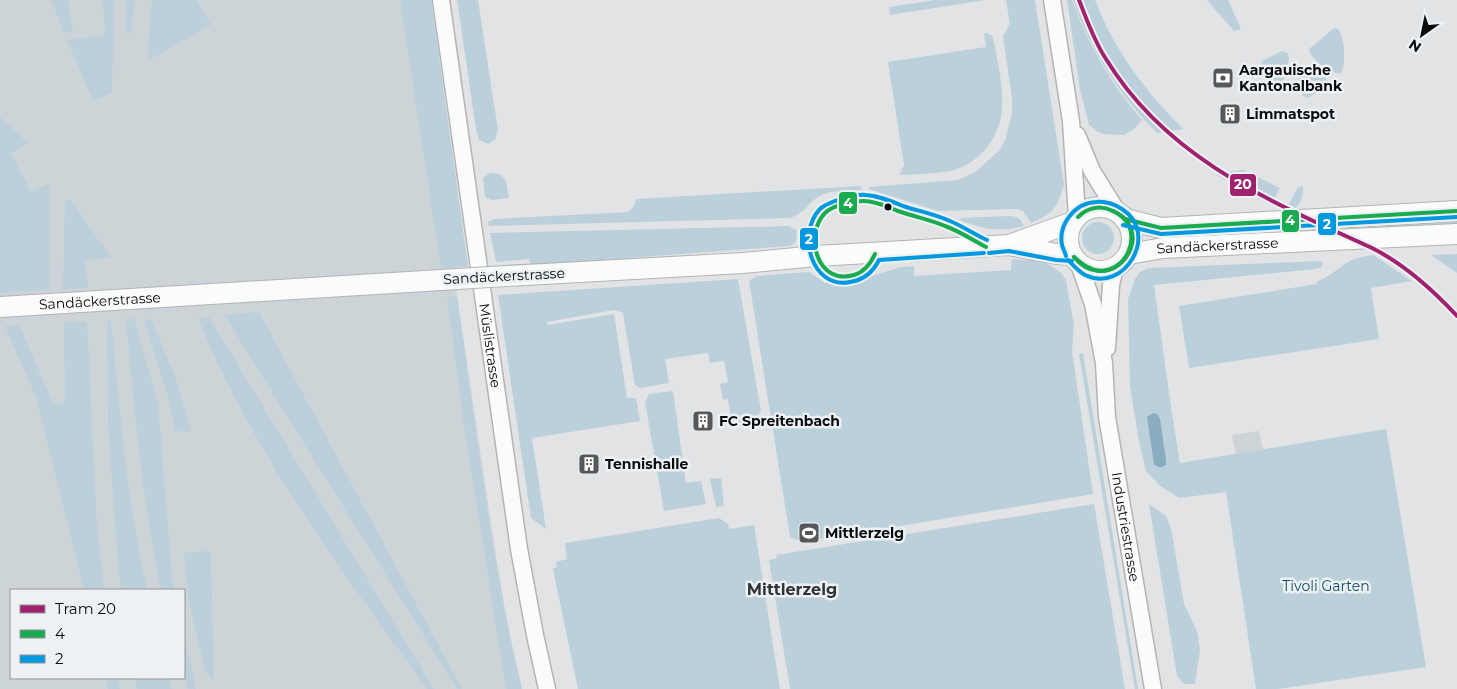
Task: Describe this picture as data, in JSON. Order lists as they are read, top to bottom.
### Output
{
  "streets": {
    "street": ["Sandäckerstrasse", "Müslistrasse", "Industriestrasse"]
  },
  "crossings": [
    ["Sandäckerstrasse", "Industriestrasse"]
  ],
  "districts": ["Mittlerzelg"],
  "parks": ["Tivoli Garten"],
  "places": {
    "bank": ["Aargauische Kantonalbank"],
    "building": ["Limmatspot", "FC Spreitenbach", "Tennishalle"],
    "sports": ["Mittlerzelg"]
  },
  "lines": ["tram line 20", "transit line 2", "transit line 4"],
  "legend": ["Tram 20", "4", "2"],
  "north": "bottom left"
}
